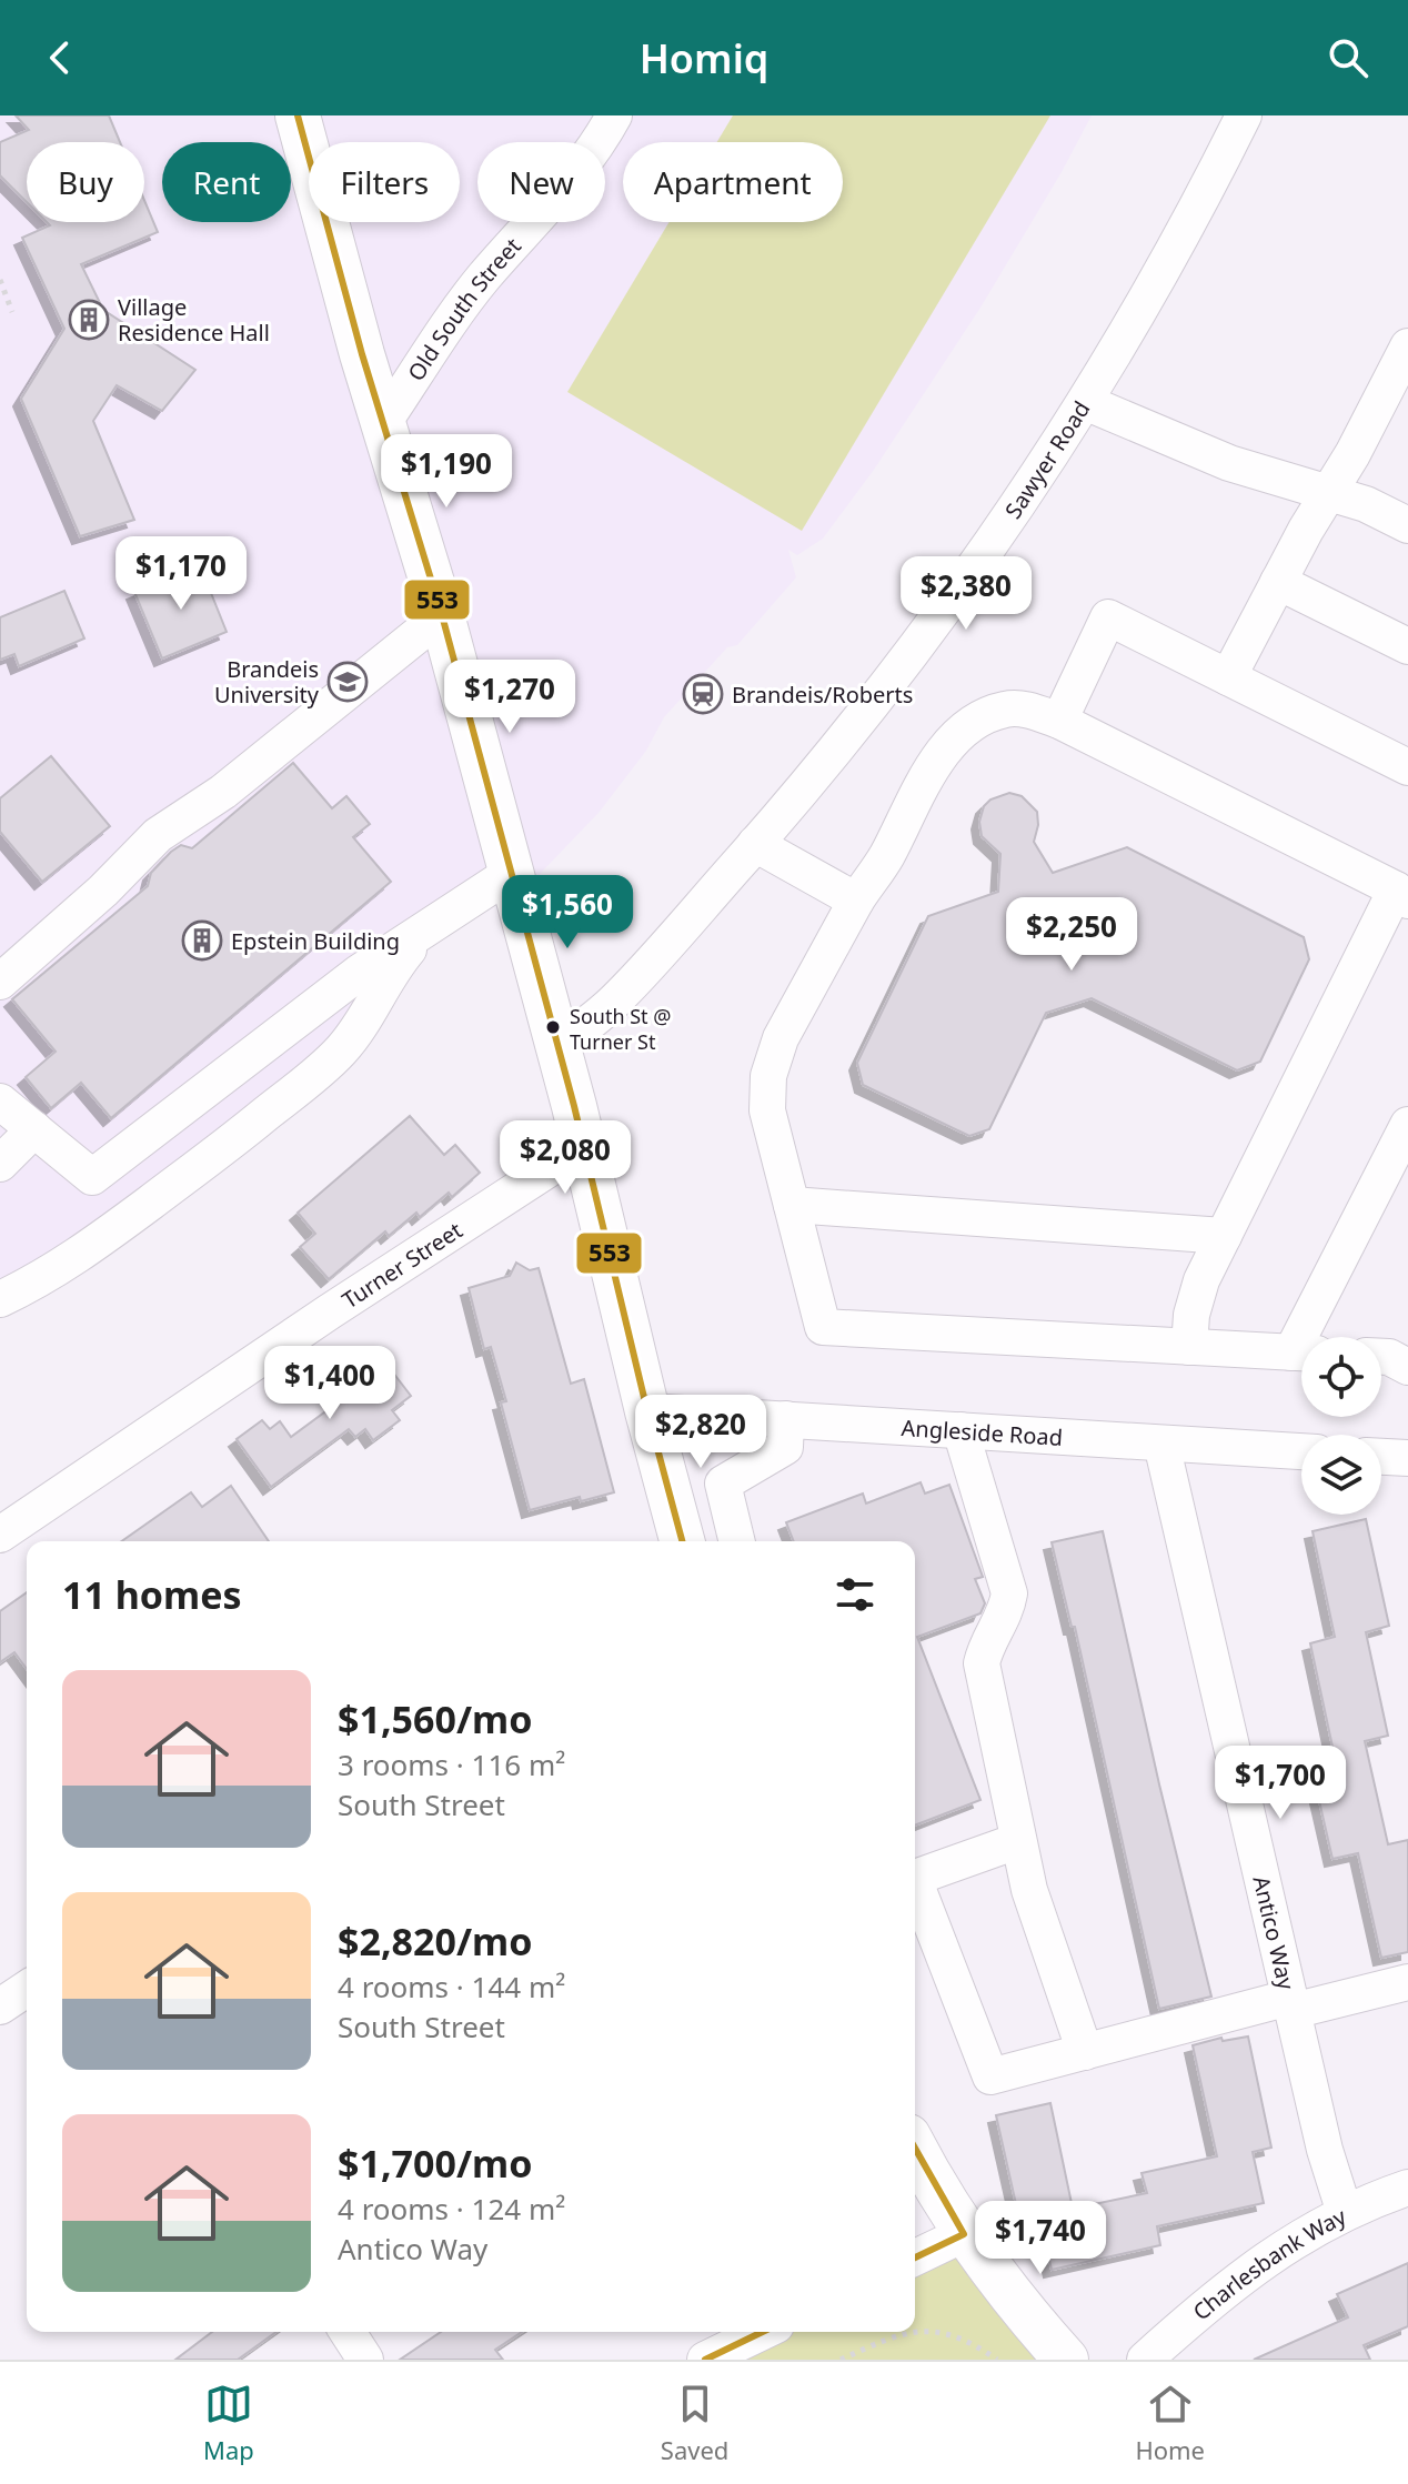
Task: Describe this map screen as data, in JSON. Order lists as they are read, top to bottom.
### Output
{
  "streets": {
    "street": [
      "Old South Street",
      "Sawyer Road",
      "Turner Street",
      "Angleside Road",
      "Antico Way",
      "Charlesbank Way"
    ]
  },
  "crossings": [
    ["Angleside Road", "Antico Way"],
    ["Antico Way", "Charlesbank Way"]
  ],
  "places": {
    "building": ["Village Residence Hall", "Epstein Building"],
    "school or university": ["Brandeis University"],
    "station": ["Brandeis/Roberts"],
    "other": ["South St @ Turner St"]
  },
  "lines": ["transit line 553"],
  "page": {
    "header": "Homiq",
    "chip": [
      "Buy",
      "Rent",
      "Filters",
      "New",
      "Apartment"
    ],
    "price": [
      "$1,190",
      "$1,170",
      "$2,380",
      "$1,270",
      "$1,560",
      "$2,250",
      "$2,080",
      "$1,400",
      "$2,820",
      "$1,700",
      "$1,740"
    ],
    "heading": "11 homes",
    "list": [
      {
        "name": "$1,560/mo",
        "note": "3 rooms · 116 m² · South Street"
      },
      {
        "name": "$2,820/mo",
        "note": "4 rooms · 144 m² · South Street"
      },
      {
        "name": "$1,700/mo",
        "note": "4 rooms · 124 m² · Antico Way"
      }
    ],
    "tabs": ["Map", "Saved", "Home"]
  }
}
